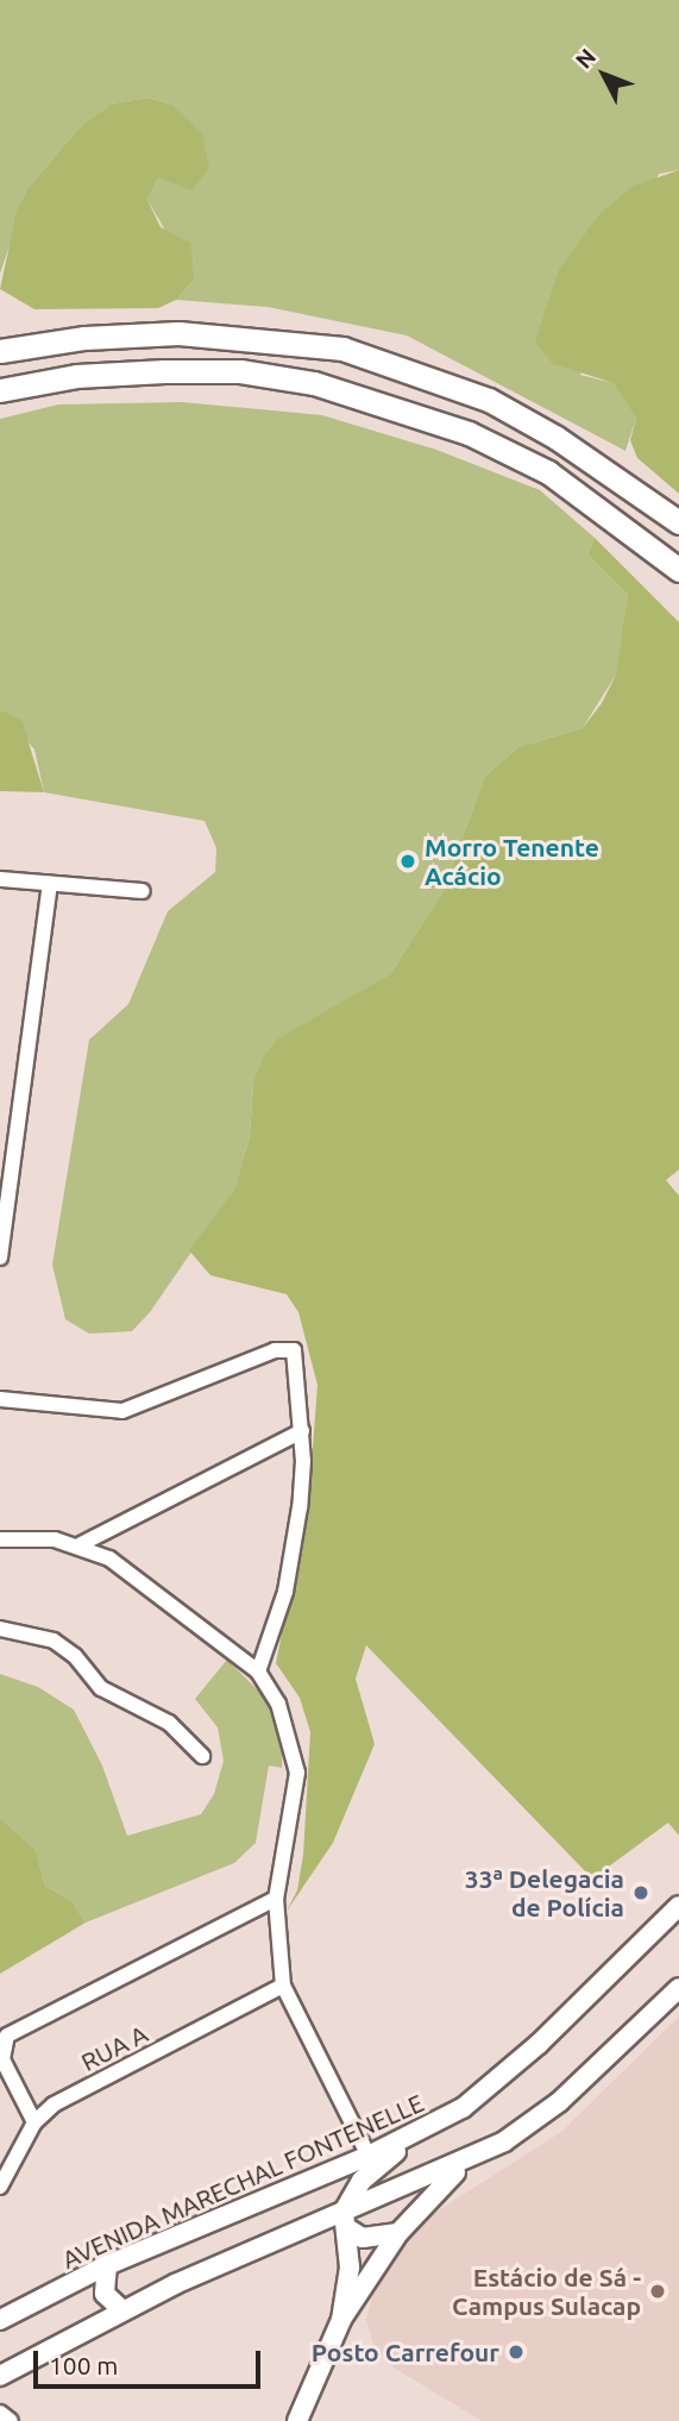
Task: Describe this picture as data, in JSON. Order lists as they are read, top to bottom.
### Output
{
  "streets": {
    "main road": ["AVENIDA MARECHAL FONTENELLE"],
    "street": ["RUA A"]
  },
  "places": [
    "Morro Tenente Acácio",
    "33ª Delegacia de Polícia",
    "Estácio de Sá - Campus Sulacap",
    "Posto Carrefour"
  ],
  "scale_bar": "100 m",
  "north": "top left"
}
